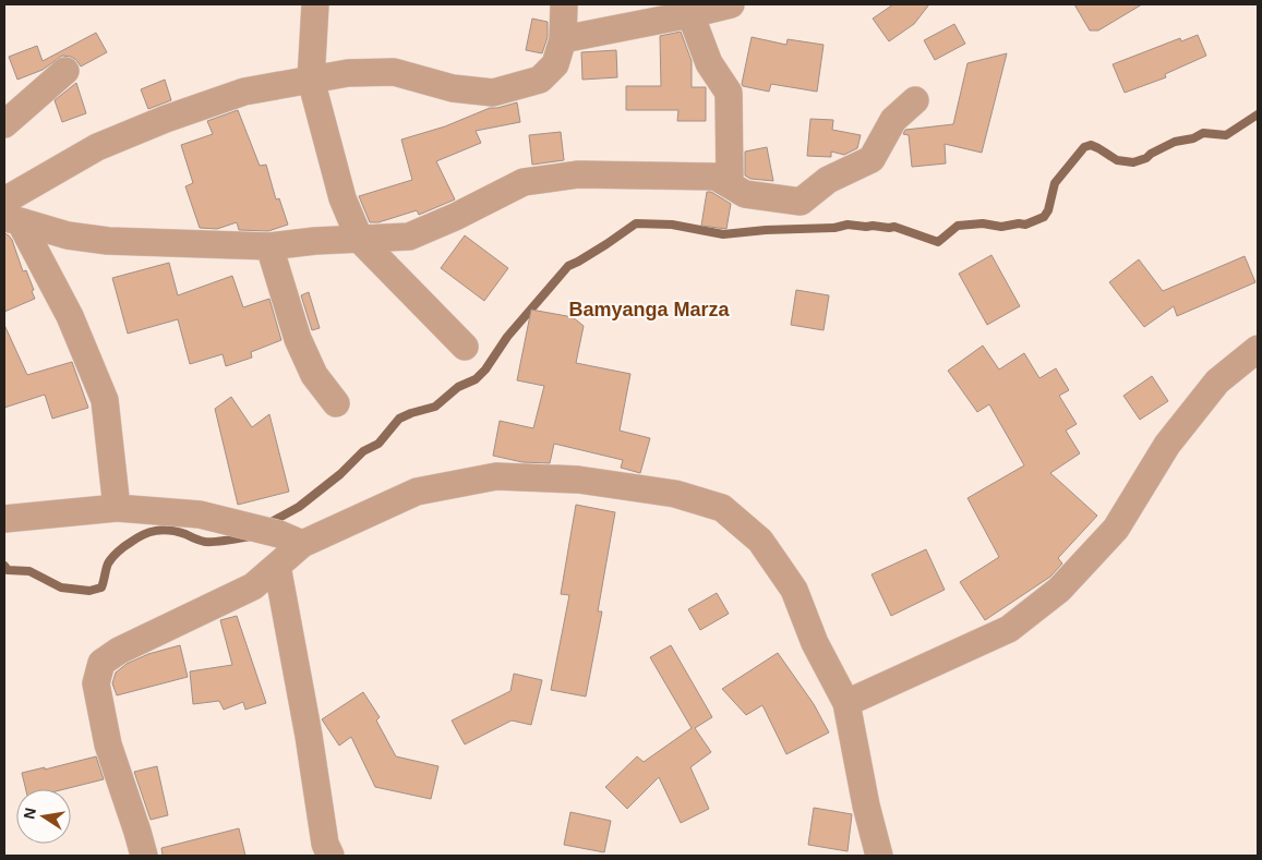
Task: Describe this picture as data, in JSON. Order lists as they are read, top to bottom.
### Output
{
  "districts": ["Bamyanga Marza"],
  "north": "left"
}
